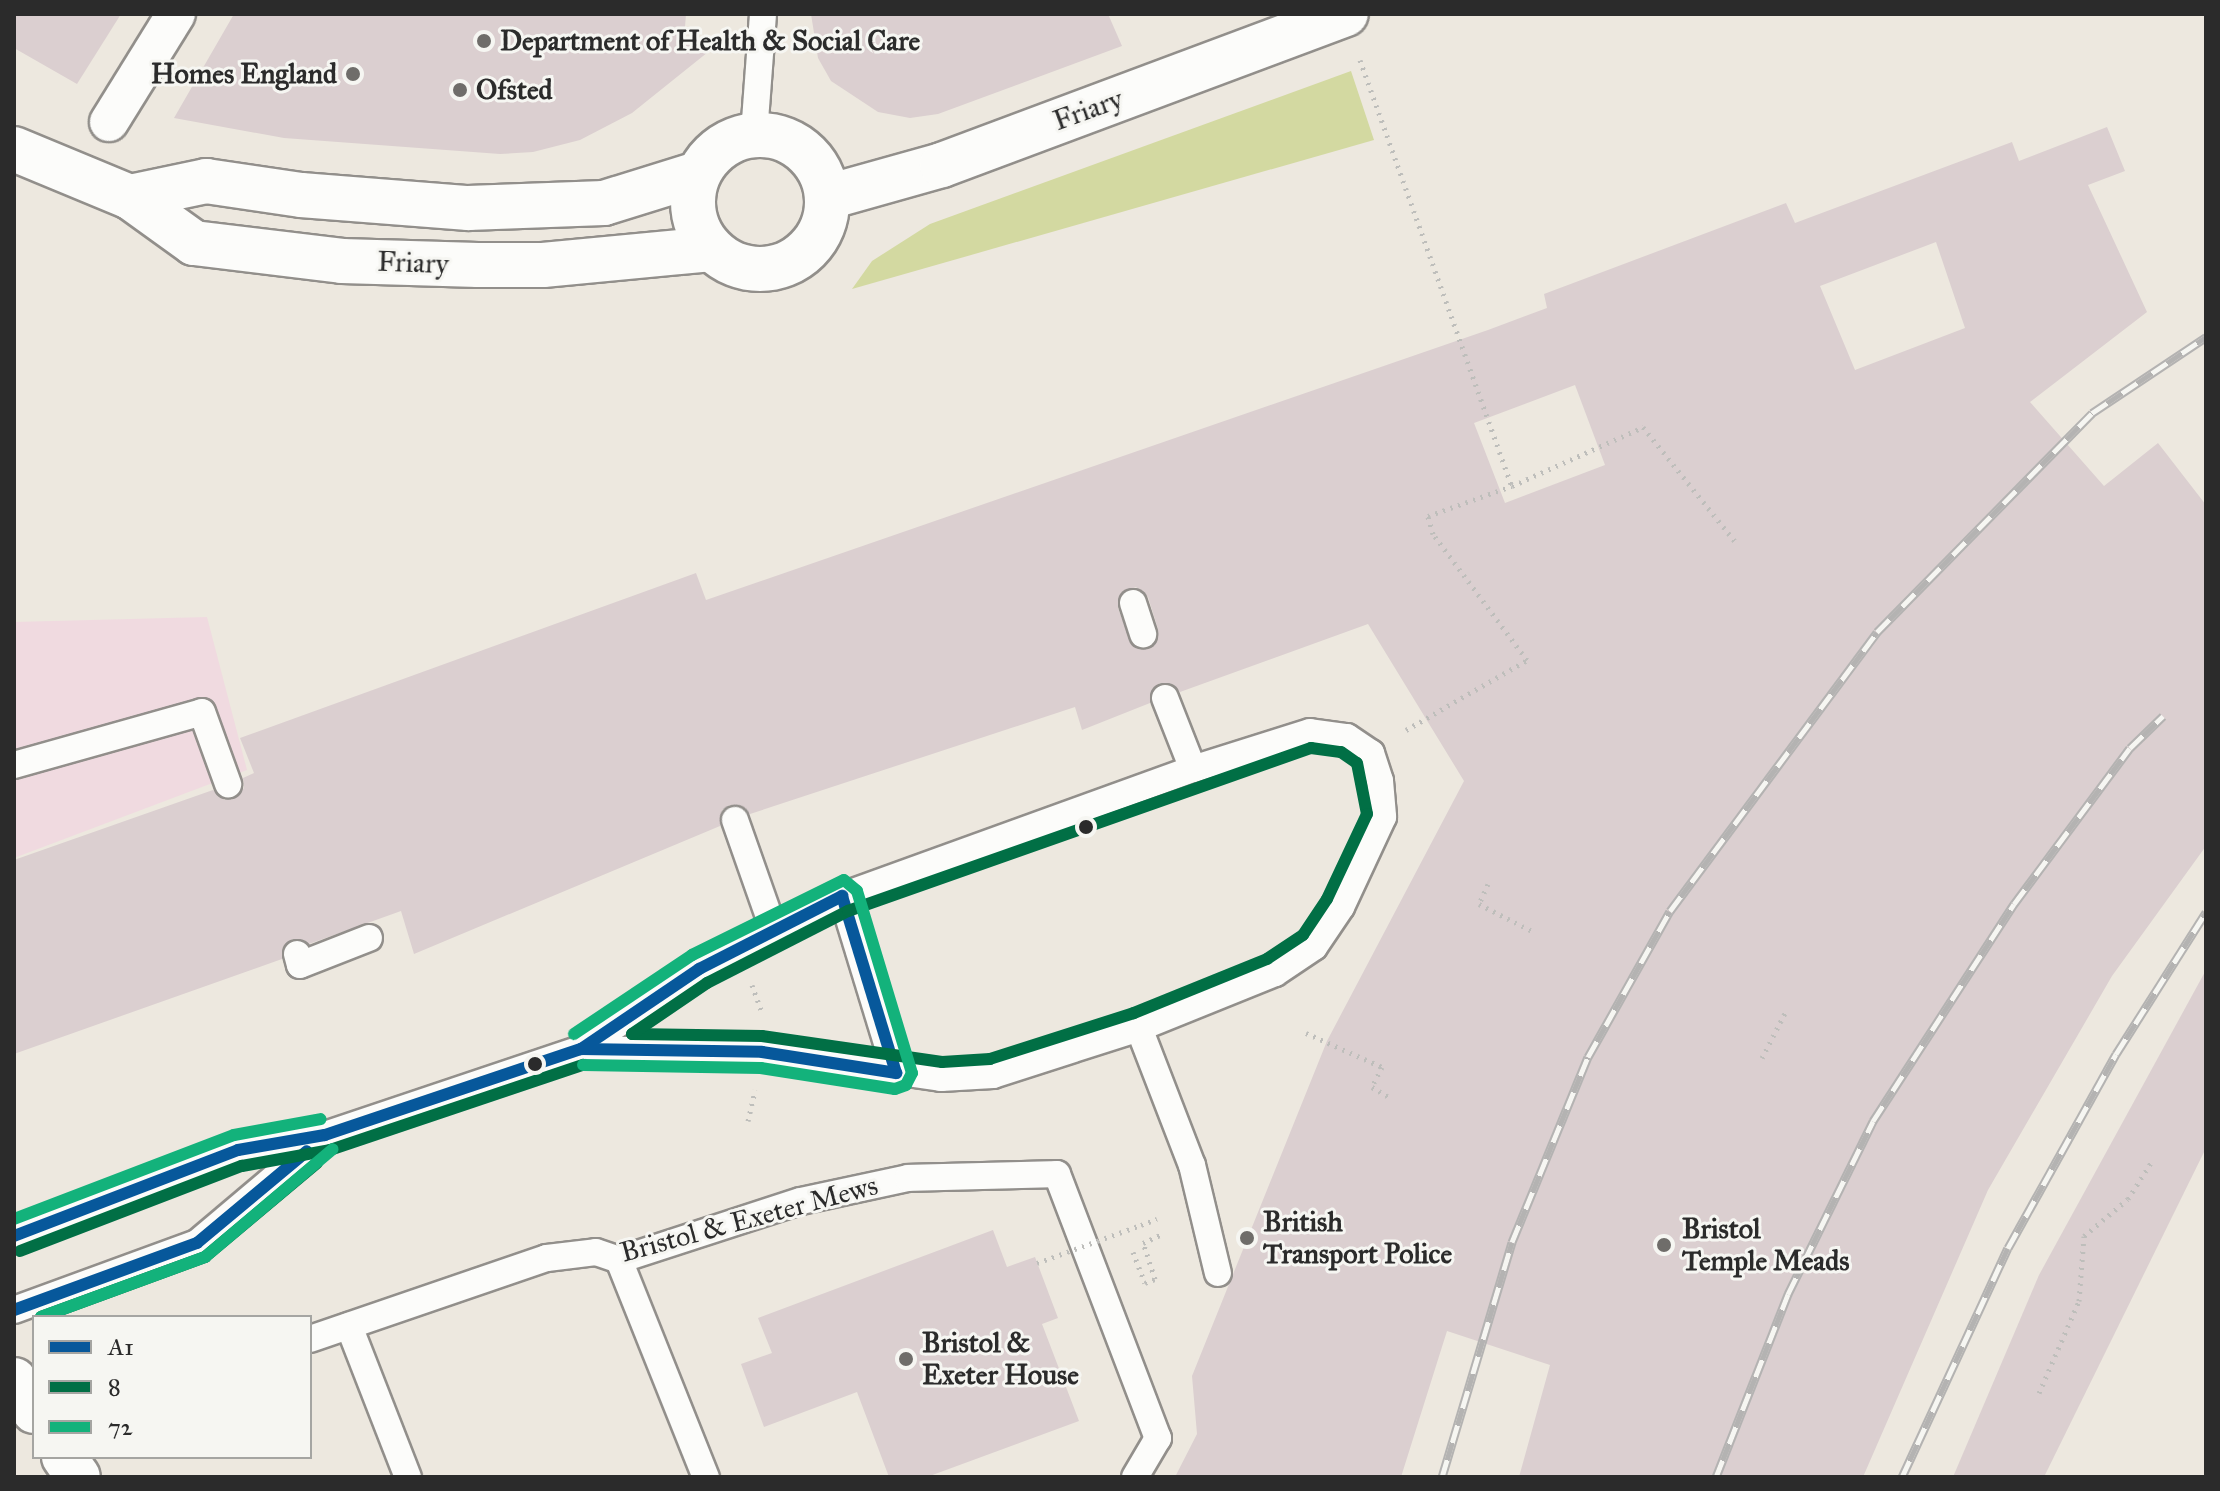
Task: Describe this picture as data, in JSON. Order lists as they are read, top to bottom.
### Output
{
  "streets": {
    "main road": ["Friary"],
    "lane": ["Bristol & Exeter Mews"]
  },
  "places": [
    "Department of Health & Social Care",
    "Homes England",
    "Ofsted",
    "British Transport Police",
    "Bristol Temple Meads",
    "Bristol & Exeter House"
  ],
  "lines": ["transit line 8", "transit line 72", "transit line A1"],
  "legend": ["A1", "8", "72"]
}
